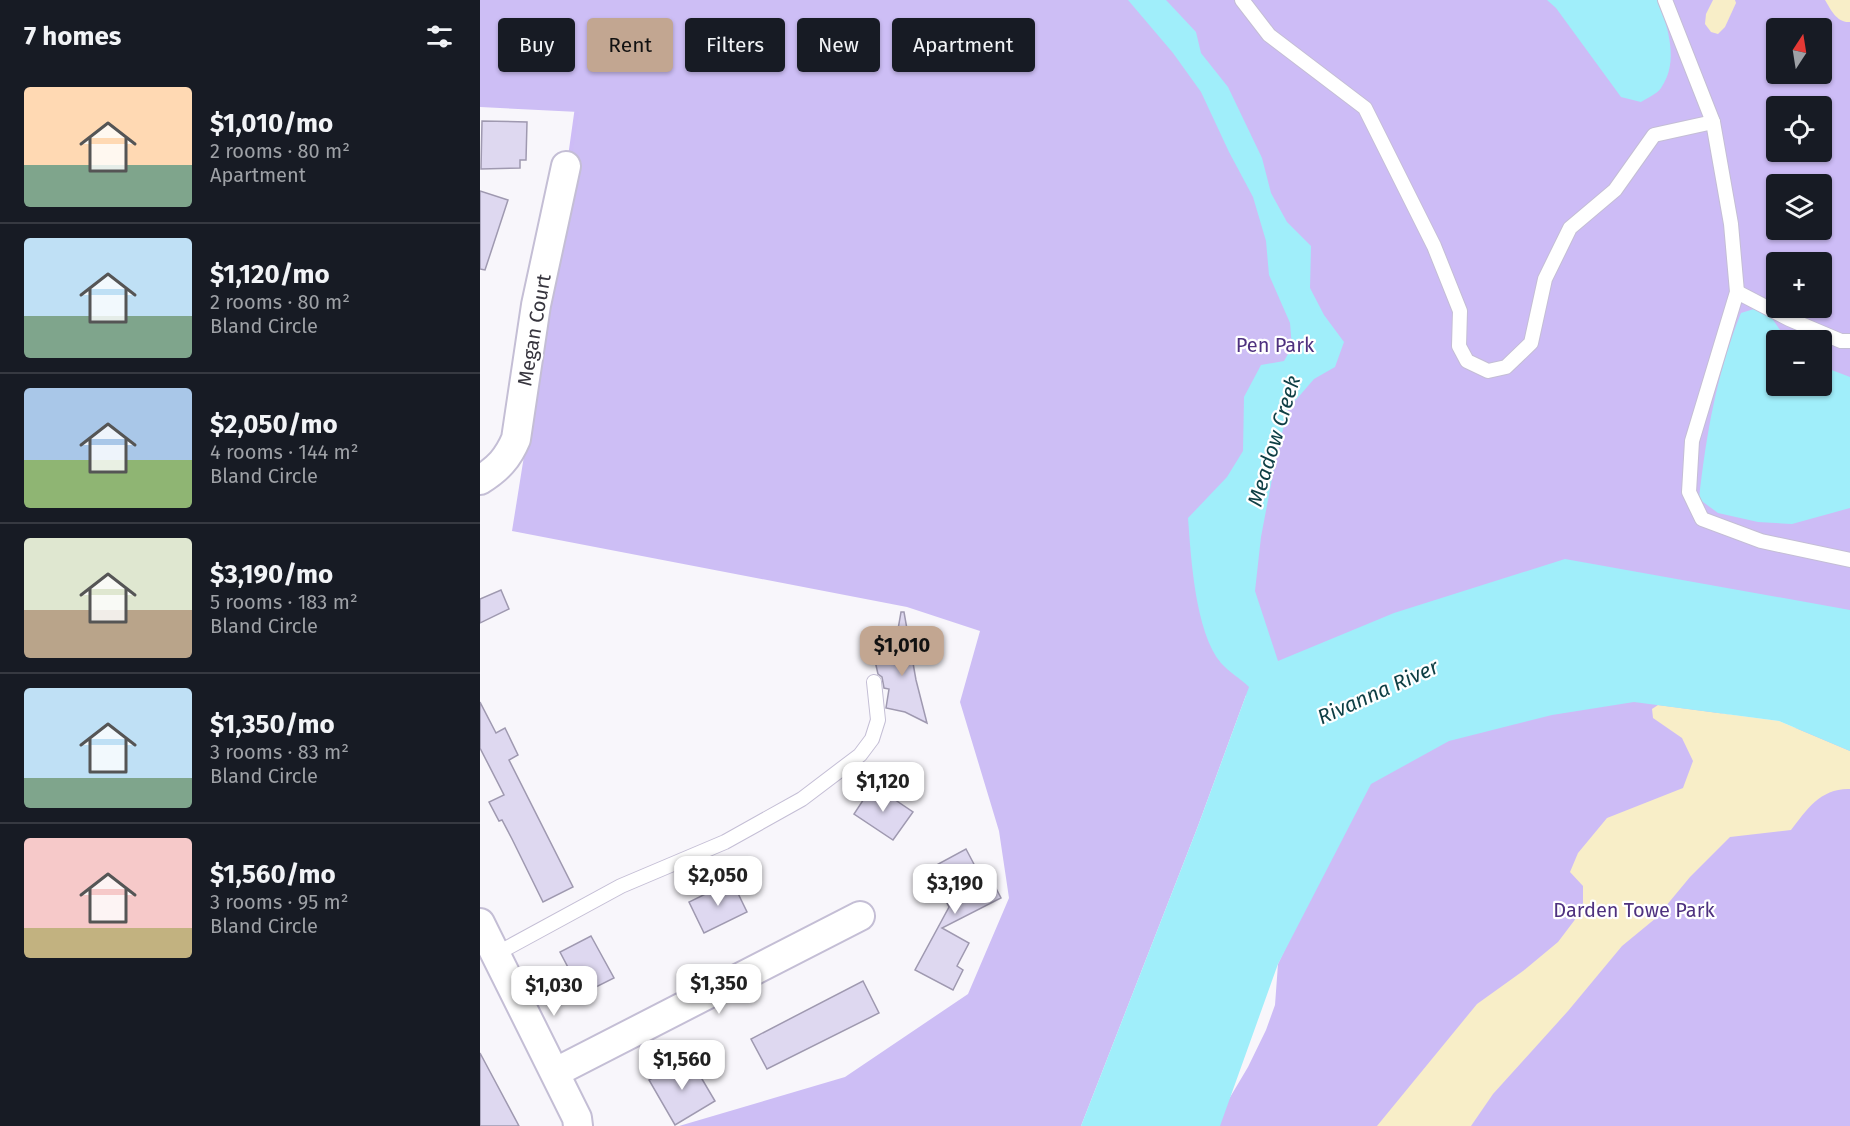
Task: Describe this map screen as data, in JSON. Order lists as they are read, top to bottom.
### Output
{
  "streets": {
    "street": ["Megan Court"]
  },
  "water": ["Meadow Creek", "Rivanna River"],
  "parks": ["Pen Park", "Darden Towe Park"],
  "north": "top",
  "page": {
    "heading": "7 homes",
    "map_buttons": ["+", "−"],
    "chip": [
      "Buy",
      "Rent",
      "Filters",
      "New",
      "Apartment"
    ],
    "list": [
      {
        "name": "$1,010/mo",
        "note": "2 rooms · 80 m² · Apartment"
      },
      {
        "name": "$1,120/mo",
        "note": "2 rooms · 80 m² · Bland Circle"
      },
      {
        "name": "$2,050/mo",
        "note": "4 rooms · 144 m² · Bland Circle"
      },
      {
        "name": "$3,190/mo",
        "note": "5 rooms · 183 m² · Bland Circle"
      },
      {
        "name": "$1,350/mo",
        "note": "3 rooms · 83 m² · Bland Circle"
      },
      {
        "name": "$1,560/mo",
        "note": "3 rooms · 95 m² · Bland Circle"
      }
    ],
    "price": [
      "$1,010",
      "$1,120",
      "$2,050",
      "$3,190",
      "$1,350",
      "$1,030",
      "$1,560"
    ]
  }
}
